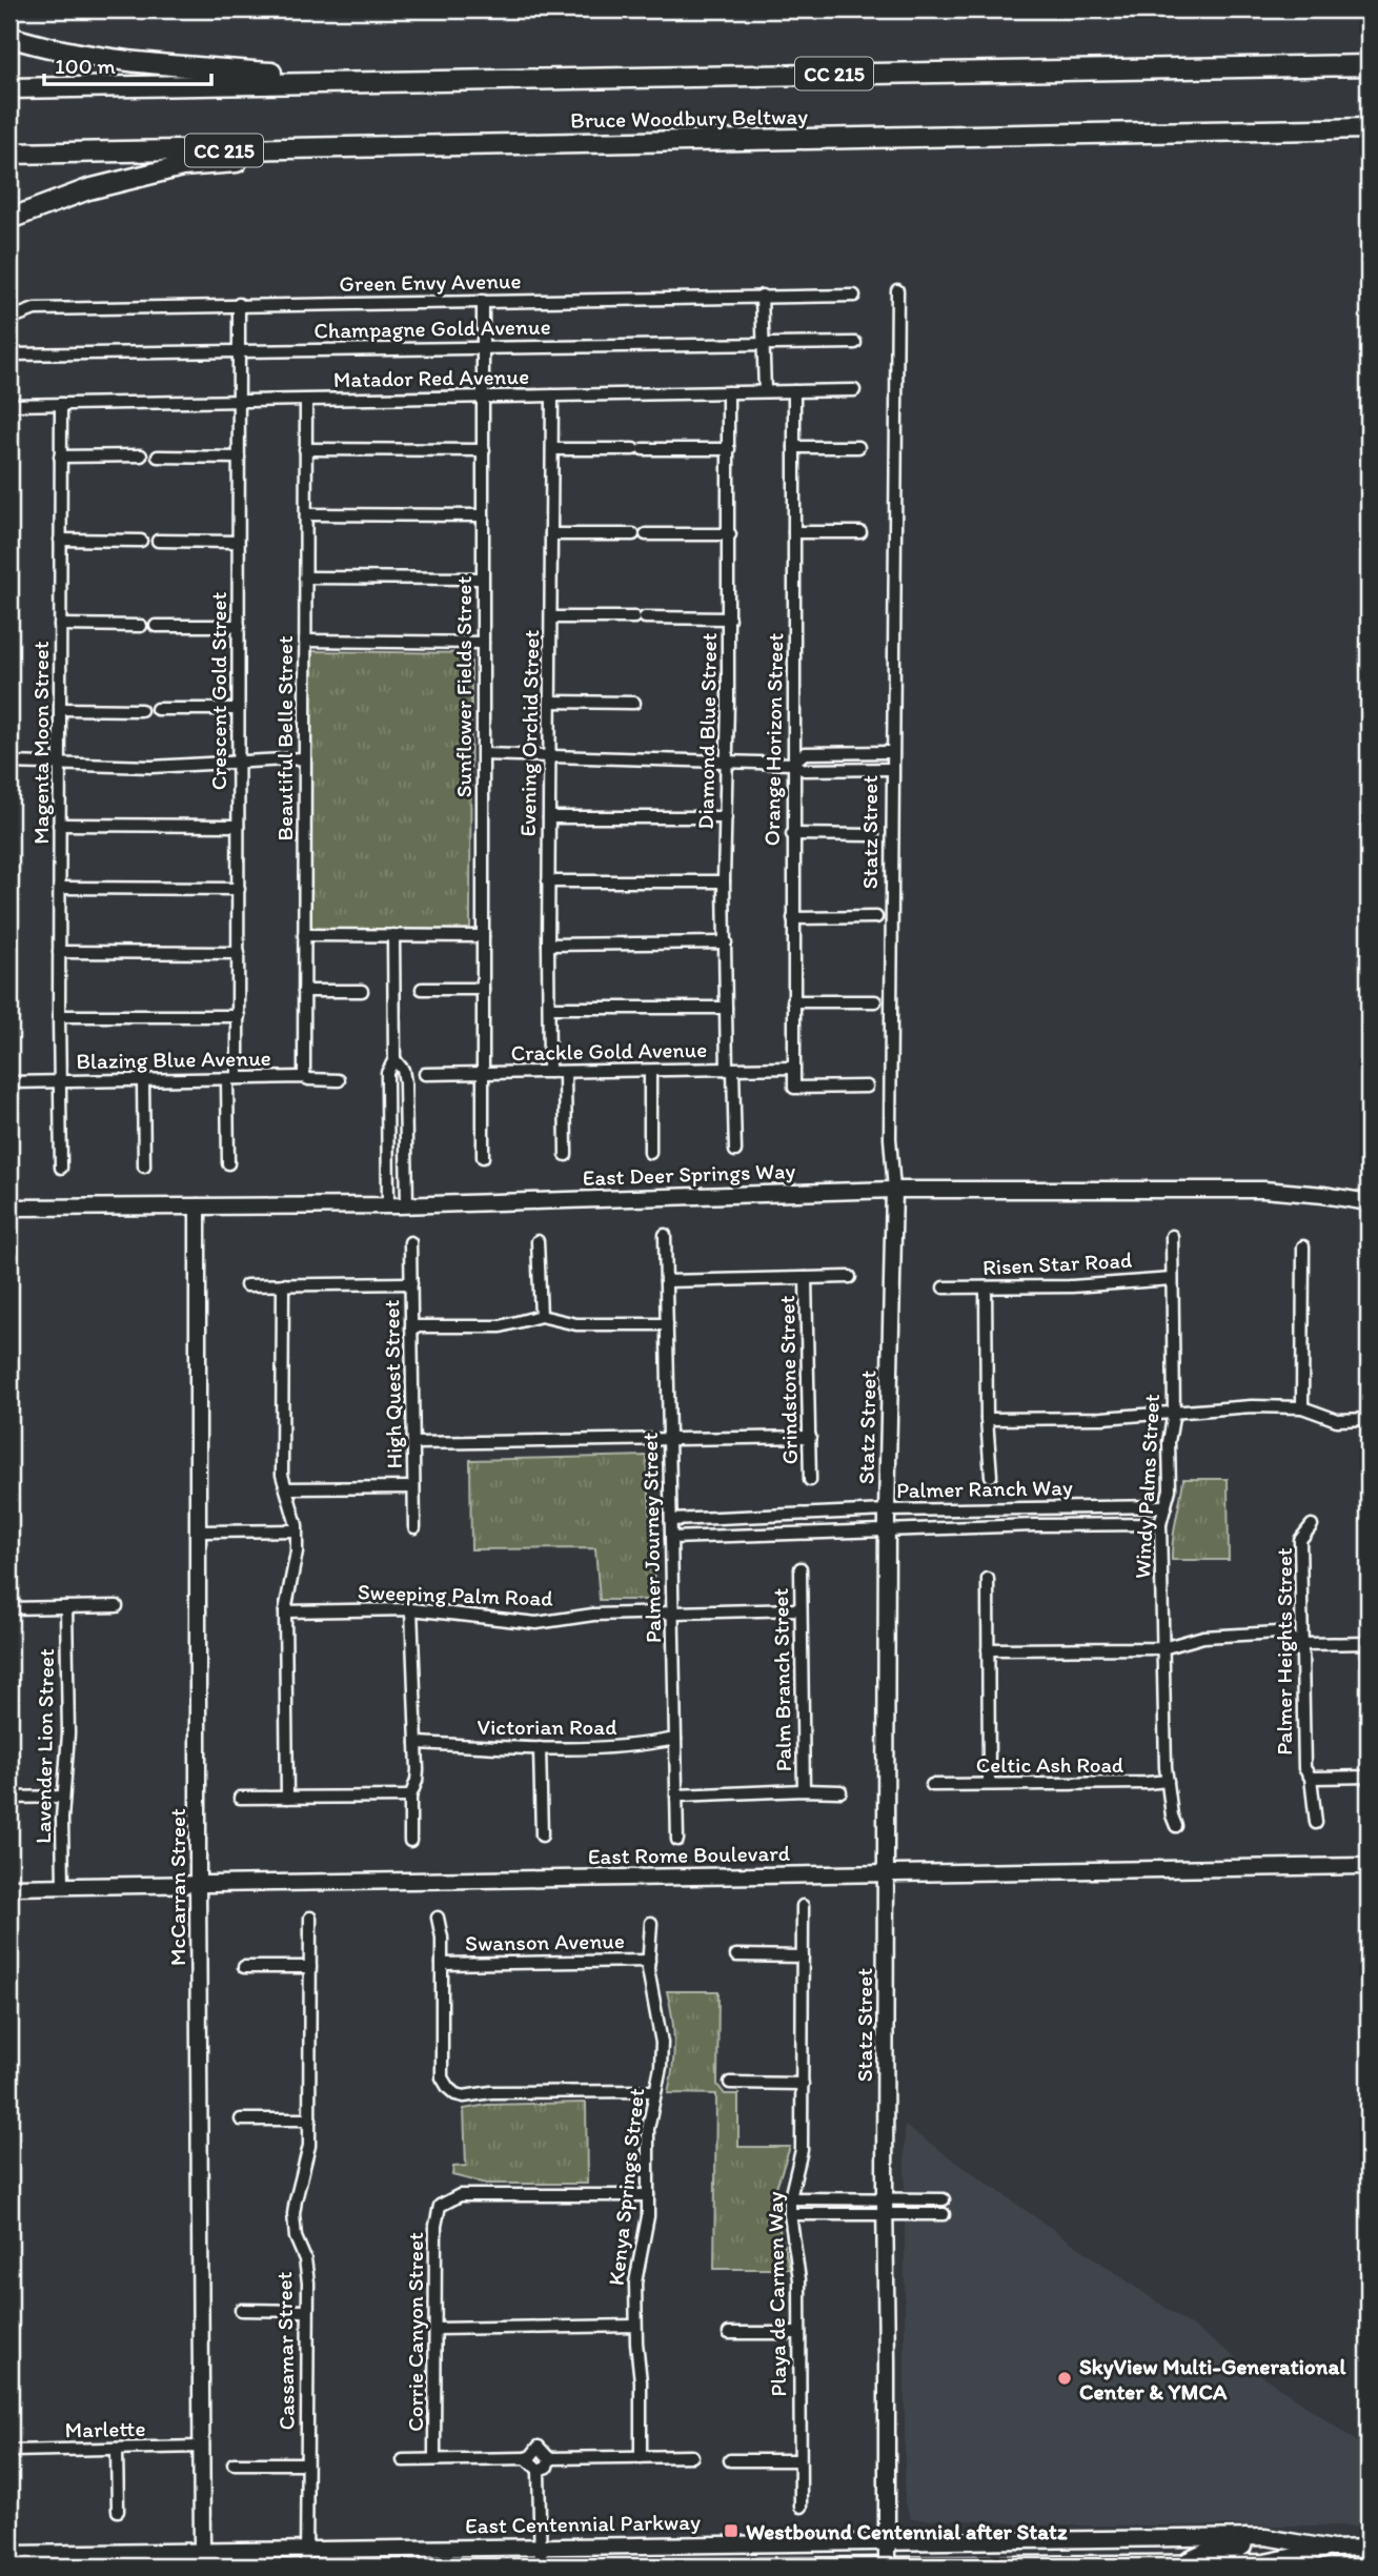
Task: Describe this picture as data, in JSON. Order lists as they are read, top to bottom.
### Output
{
  "streets": {
    "highway": ["CC 215", "Bruce Woodbury Beltway"],
    "street": [
      "Green Envy Avenue",
      "Champagne Gold Avenue",
      "Matador Red Avenue",
      "Sunflower Fields Street",
      "Crescent Gold Street",
      "Diamond Blue Street",
      "Evening Orchid Street",
      "Beautiful Belle Street",
      "Orange Horizon Street",
      "Magenta Moon Street",
      "Statz Street",
      "Crackle Gold Avenue",
      "Blazing Blue Avenue",
      "East Deer Springs Way",
      "Risen Star Road",
      "Grindstone Street",
      "High Quest Street",
      "Windy Palms Street",
      "Palmer Ranch Way",
      "Palmer Journey Street",
      "Sweeping Palm Road",
      "Palmer Heights Street",
      "Palm Branch Street",
      "Victorian Road",
      "Lavender Lion Street",
      "Celtic Ash Road",
      "East Rome Boulevard",
      "McCarran Street",
      "Swanson Avenue",
      "Kenya Springs Street",
      "Playa de Carmen Way",
      "Corrie Canyon Street",
      "Cassamar Street",
      "Marlette",
      "East Centennial Parkway"
    ]
  },
  "crossings": [
    ["Green Envy Avenue", "Sunflower Fields Street"],
    ["Green Envy Avenue", "Crescent Gold Street"],
    ["Champagne Gold Avenue", "Sunflower Fields Street"],
    ["Champagne Gold Avenue", "Crescent Gold Street"],
    ["Matador Red Avenue", "Sunflower Fields Street"],
    ["Matador Red Avenue", "Crescent Gold Street"],
    ["Matador Red Avenue", "Diamond Blue Street"],
    ["Matador Red Avenue", "Evening Orchid Street"],
    ["Matador Red Avenue", "Beautiful Belle Street"],
    ["Matador Red Avenue", "Orange Horizon Street"],
    ["Matador Red Avenue", "Magenta Moon Street"],
    ["Sunflower Fields Street", "Crackle Gold Avenue"],
    ["Crescent Gold Street", "Blazing Blue Avenue"],
    ["Diamond Blue Street", "Crackle Gold Avenue"],
    ["Evening Orchid Street", "Crackle Gold Avenue"],
    ["Beautiful Belle Street", "Blazing Blue Avenue"],
    ["Orange Horizon Street", "Crackle Gold Avenue"],
    ["Magenta Moon Street", "Blazing Blue Avenue"],
    ["Statz Street", "East Deer Springs Way"],
    ["Statz Street", "Palmer Ranch Way"],
    ["Statz Street", "East Rome Boulevard"],
    ["Statz Street", "East Centennial Parkway"],
    ["East Deer Springs Way", "McCarran Street"],
    ["Risen Star Road", "Windy Palms Street"],
    ["Windy Palms Street", "Palmer Ranch Way"],
    ["Windy Palms Street", "Celtic Ash Road"],
    ["Palmer Ranch Way", "Palmer Journey Street"],
    ["Palmer Journey Street", "Sweeping Palm Road"],
    ["Palmer Journey Street", "Victorian Road"],
    ["Sweeping Palm Road", "Palm Branch Street"],
    ["Lavender Lion Street", "East Rome Boulevard"],
    ["East Rome Boulevard", "McCarran Street"],
    ["McCarran Street", "Marlette"],
    ["McCarran Street", "East Centennial Parkway"],
    ["Swanson Avenue", "Kenya Springs Street"],
    ["Kenya Springs Street", "Corrie Canyon Street"],
    ["Cassamar Street", "East Centennial Parkway"]
  ],
  "places": {
    "other": ["SkyView Multi-Generational Center & YMCA"],
    "transit": ["Westbound Centennial after Statz"]
  },
  "scale_bar": "100 m"
}
